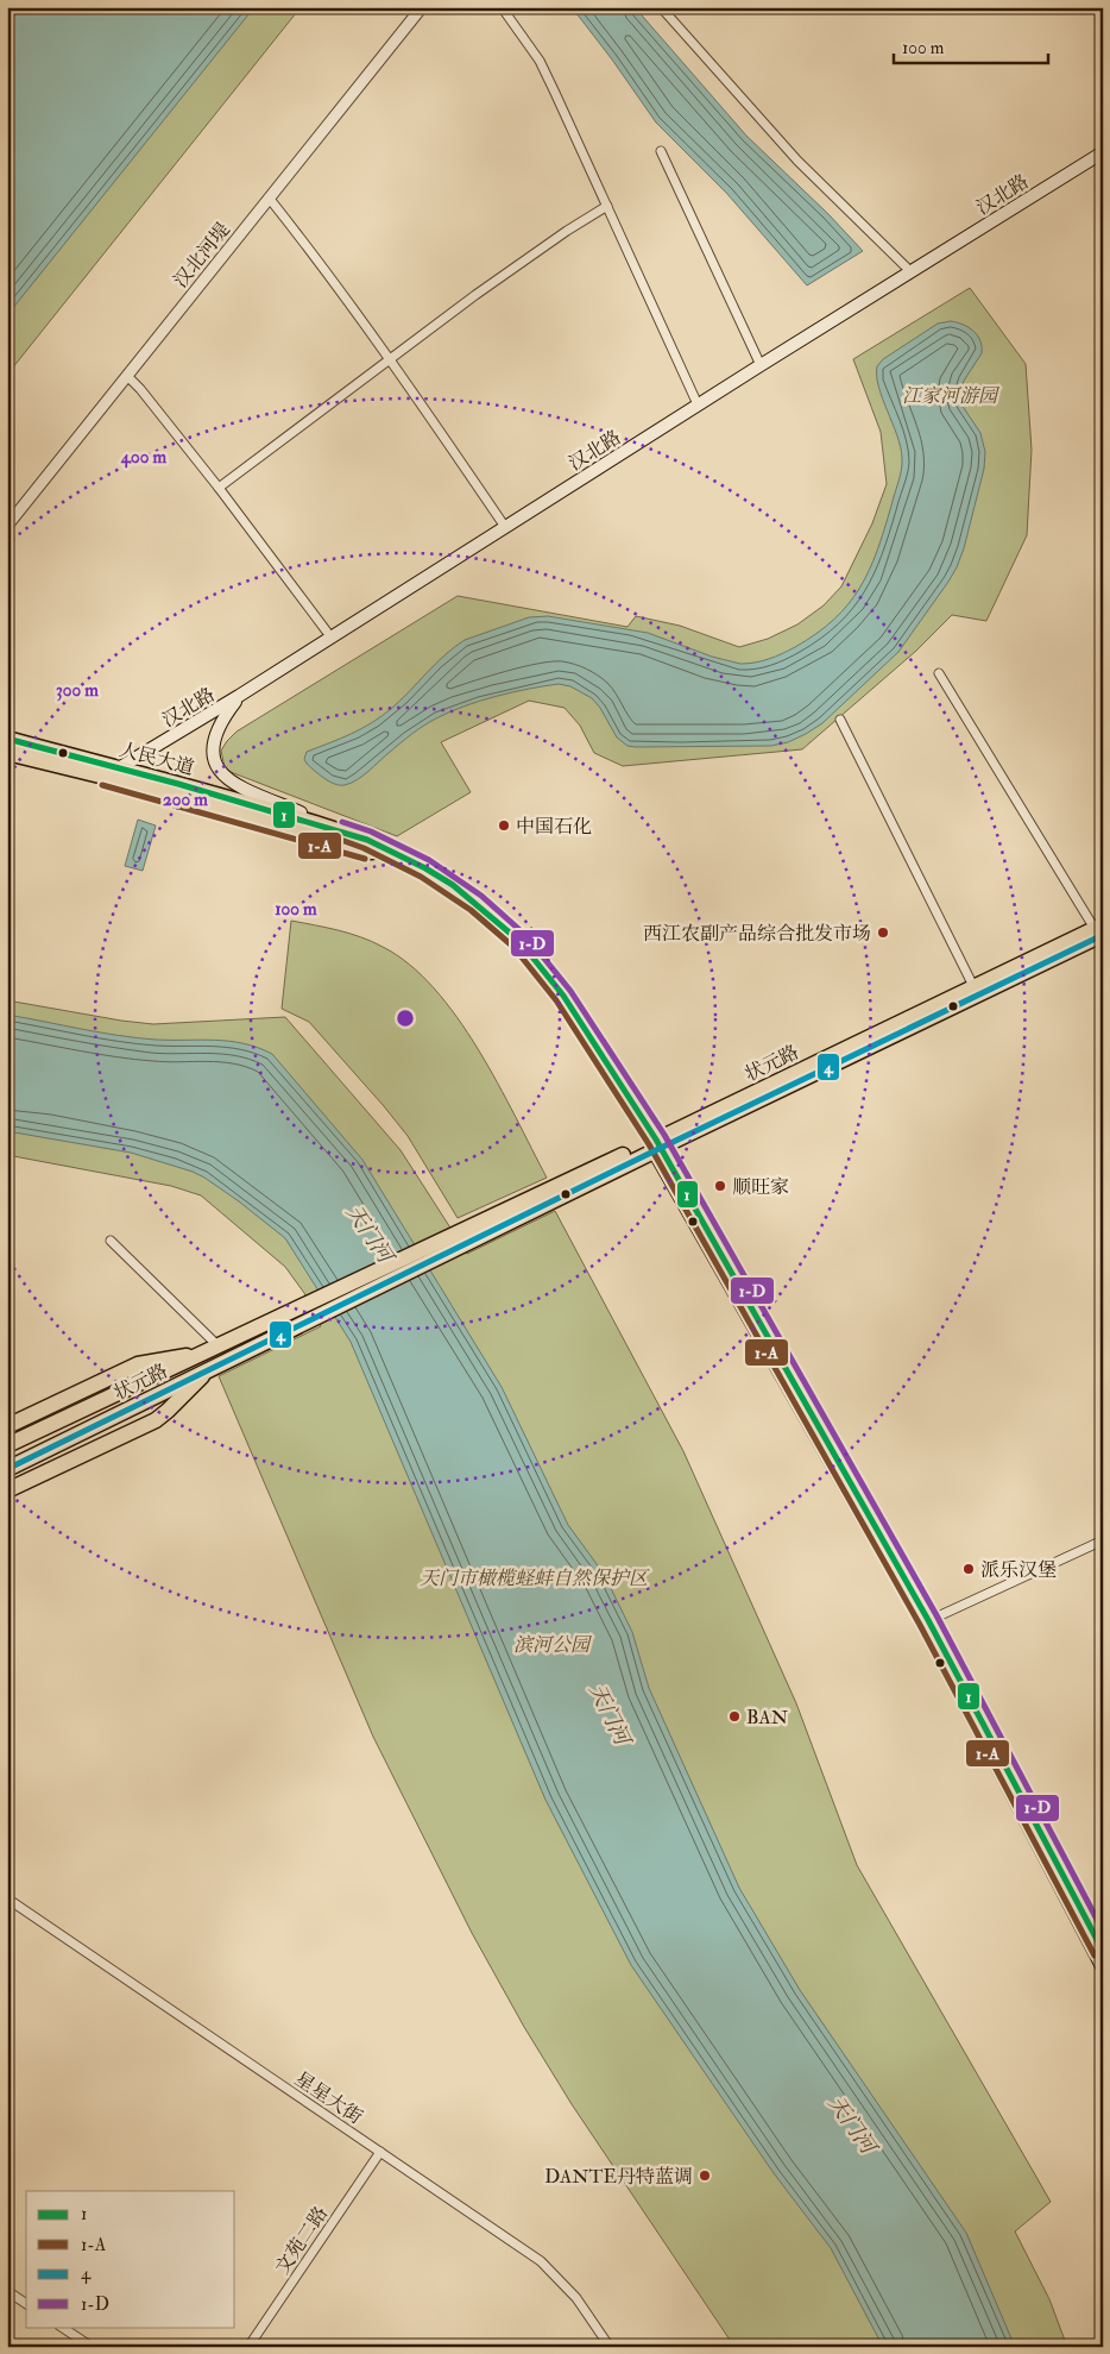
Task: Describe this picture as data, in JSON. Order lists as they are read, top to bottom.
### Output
{
  "streets": {
    "highway": ["人民大道", "状元路"],
    "main road": ["汉北路"],
    "street": ["汉北河堤", "星星大街", "文苑二路"]
  },
  "crossings": [
    ["汉北路", "人民大道"],
    ["人民大道", "状元路"],
    ["星星大街", "文苑二路"]
  ],
  "water": ["天门河"],
  "parks": ["江家河游园", "天门市橄榄蛏蚌自然保护区", "滨河公园"],
  "places": [
    "中国石化",
    "西江农副产品综合批发市场",
    "顺旺家",
    "派乐汉堡",
    "BAN",
    "DANTE丹特蓝调"
  ],
  "lines": [
    "transit line 1",
    "transit line 1-A",
    "transit line 1-D",
    "transit line 4"
  ],
  "legend": [
    "1",
    "1-A",
    "4",
    "1-D"
  ],
  "scale_bar": "100 m",
  "rings": [
    "400 m",
    "300 m",
    "200 m",
    "100 m"
  ]
}
